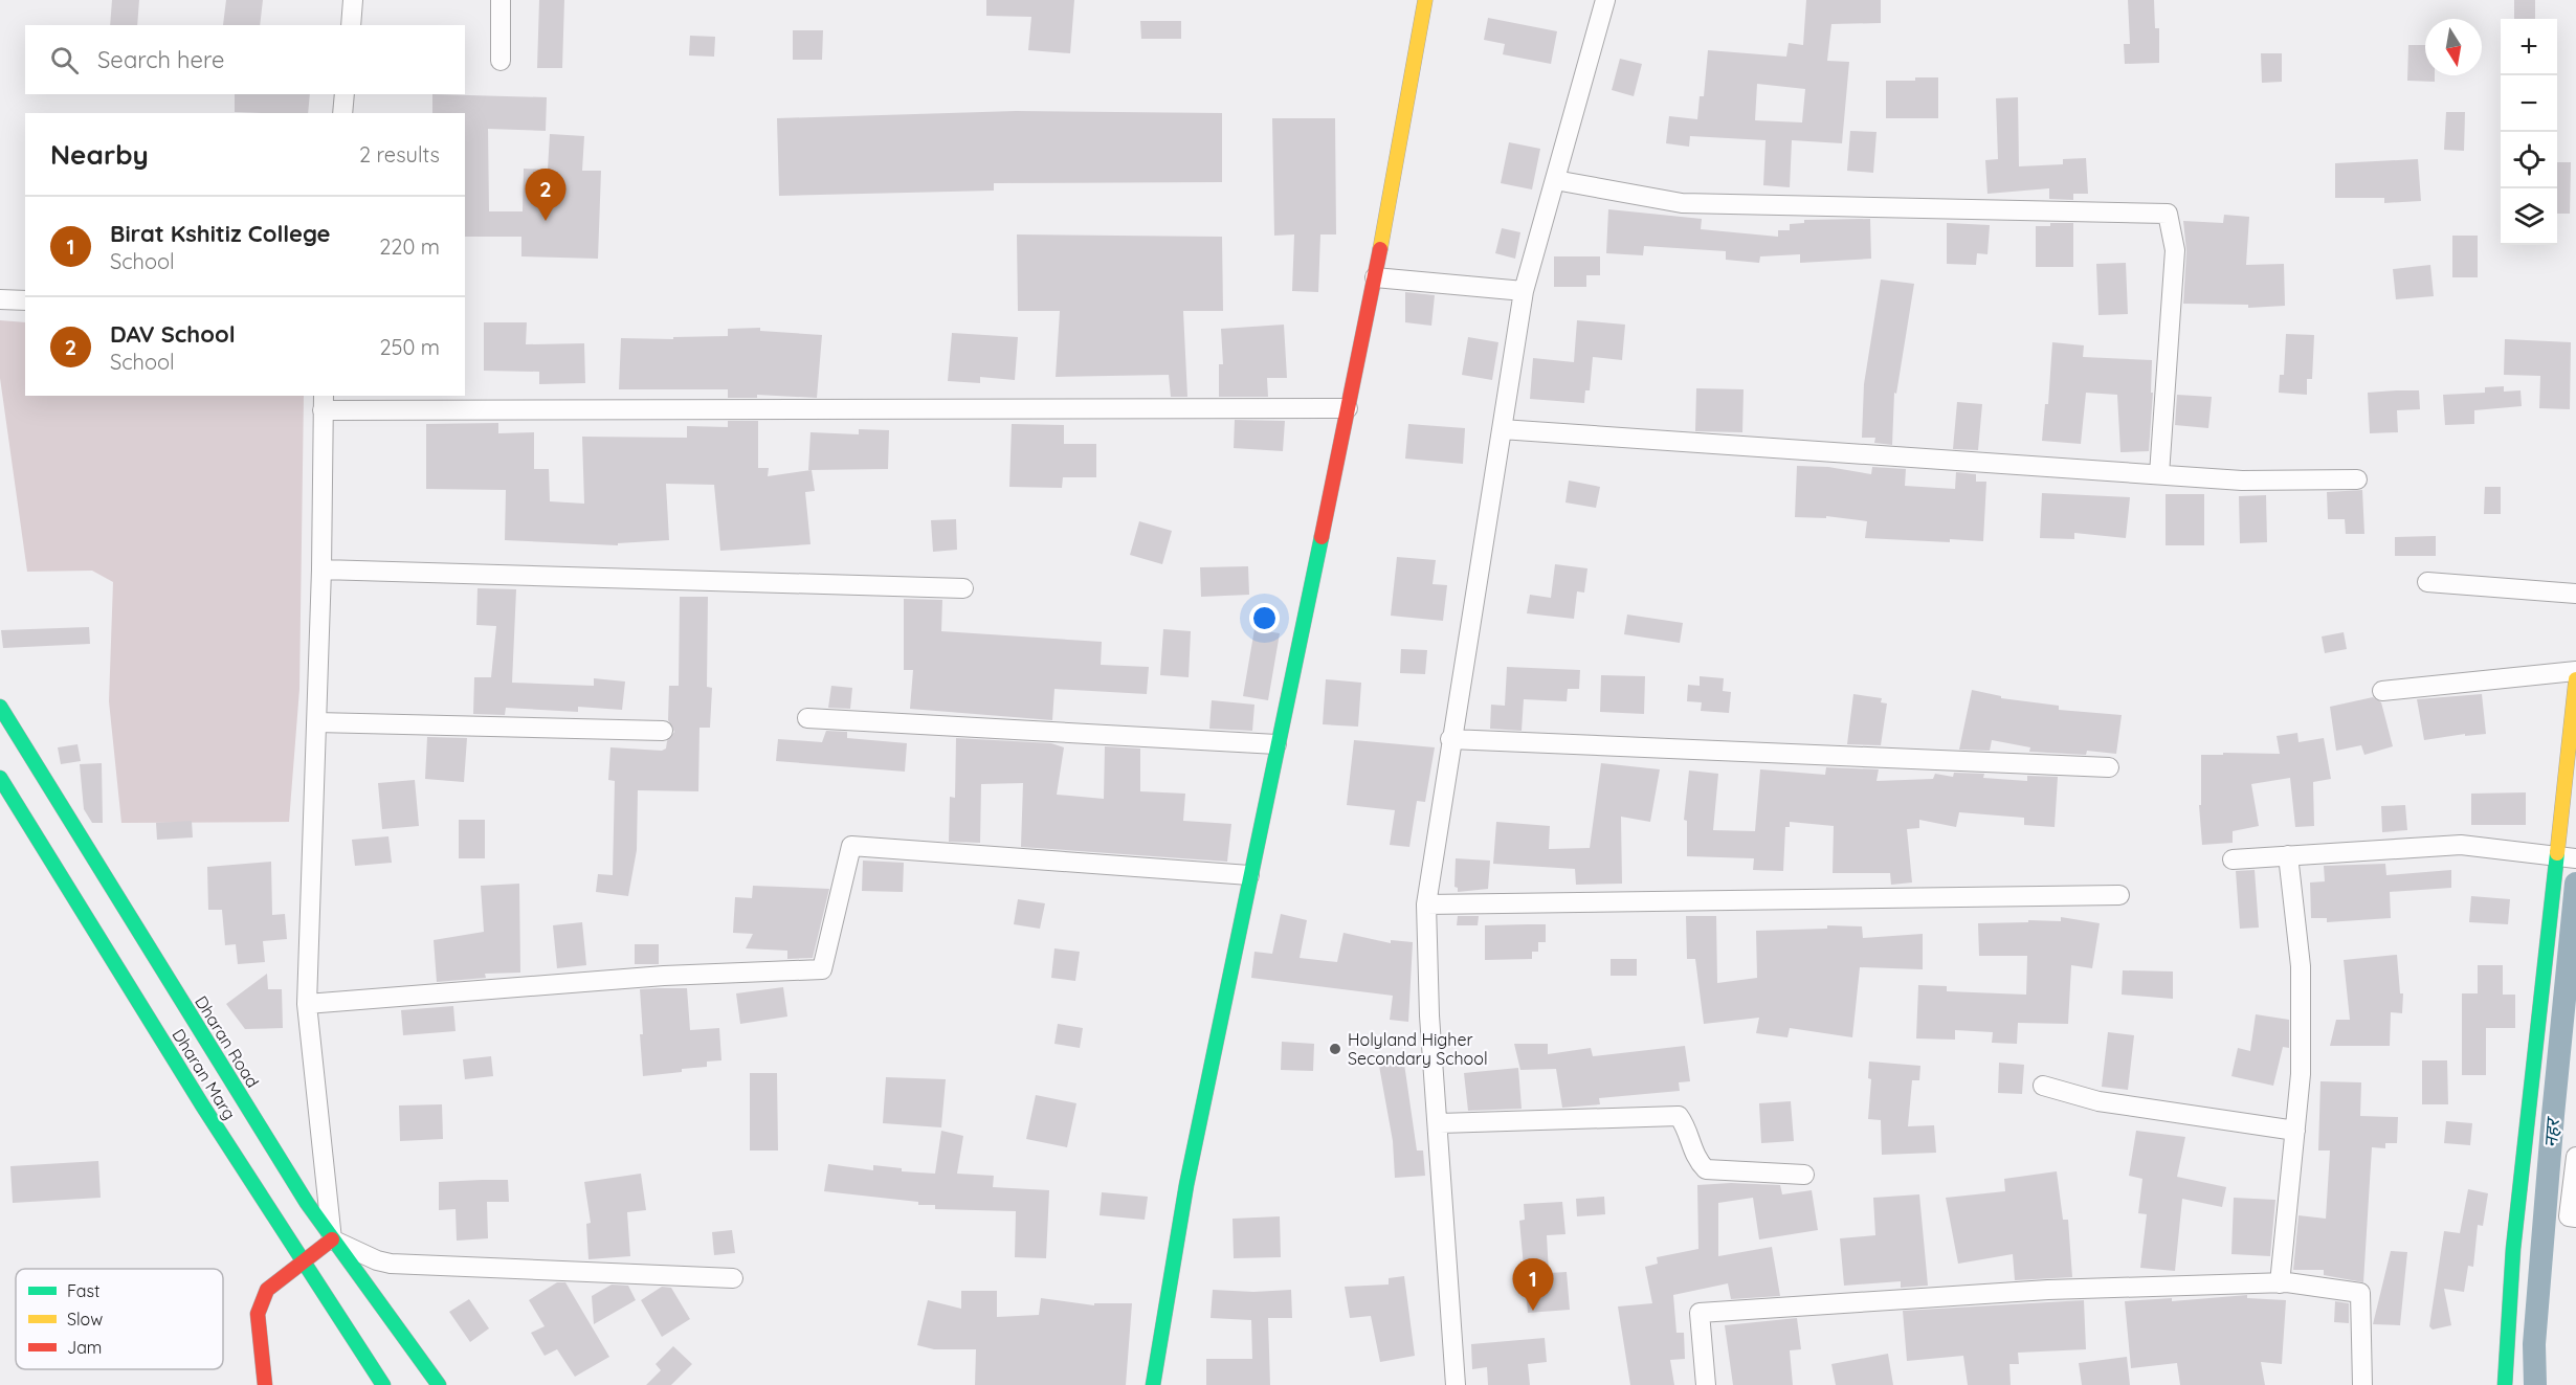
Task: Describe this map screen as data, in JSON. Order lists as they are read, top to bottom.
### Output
{
  "streets": {
    "main road": ["Dharan Road", "Dharan Marg"]
  },
  "water": ["नहर"],
  "places": ["Holyland Higher Secondary School"],
  "legend": ["Fast", "Slow", "Jam"],
  "north": "bottom",
  "page": {
    "map_buttons": ["+", "−"],
    "search": "Search here",
    "heading": ["Nearby", "2 results"],
    "pins": ["2", "1"],
    "list": [
      {
        "mark": "1",
        "name": "Birat Kshitiz College",
        "note": "School",
        "value": "220 m"
      },
      {
        "mark": "2",
        "name": "DAV School",
        "note": "School",
        "value": "250 m"
      }
    ]
  }
}
